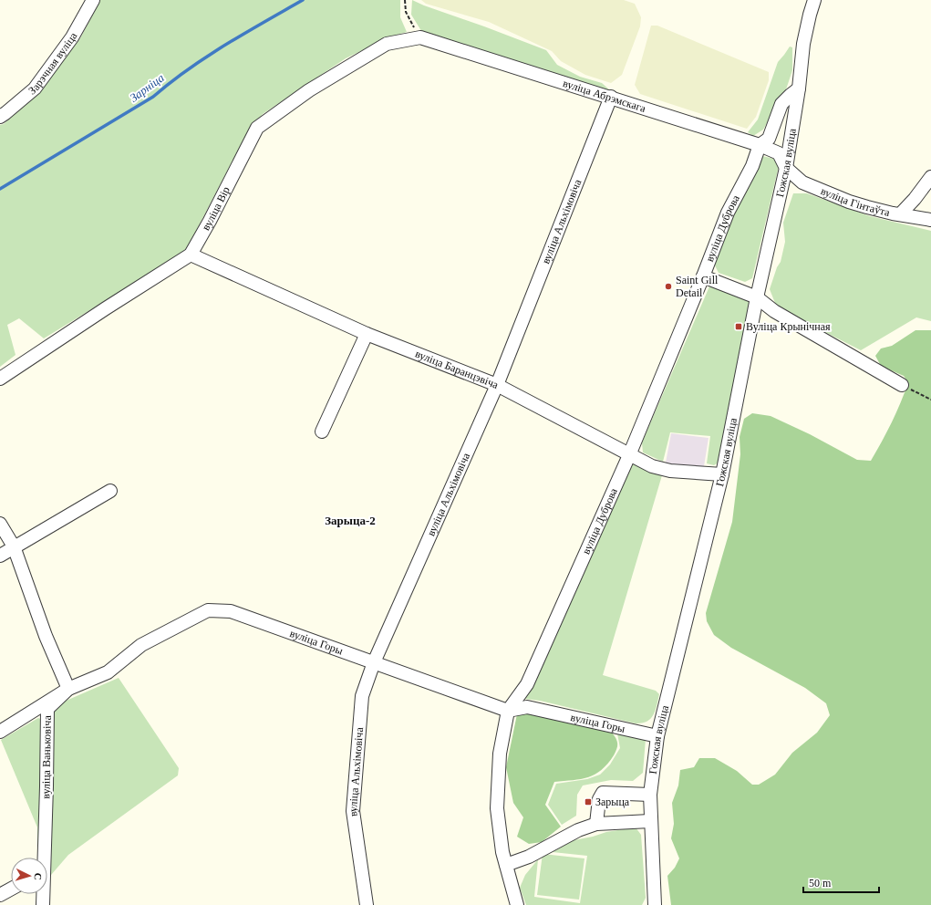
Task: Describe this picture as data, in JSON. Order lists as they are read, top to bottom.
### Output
{
  "streets": {
    "street": [
      "Зарэчная вуліца",
      "вуліца Абрэмскага",
      "Гожская вуліца",
      "вуліца Гінтаўта",
      "вуліца Вір",
      "вуліца Альхімовіча",
      "вуліца Дуброва",
      "вуліца Баранцэвіча",
      "вуліца Горы",
      "вуліца Ваньковіча"
    ]
  },
  "crossings": [
    ["вуліца Абрэмскага", "Гожская вуліца"],
    ["вуліца Абрэмскага", "вуліца Гінтаўта"],
    ["вуліца Абрэмскага", "вуліца Вір"],
    ["вуліца Абрэмскага", "вуліца Альхімовіча"],
    ["вуліца Абрэмскага", "вуліца Дуброва"],
    ["Гожская вуліца", "вуліца Гінтаўта"],
    ["Гожская вуліца", "вуліца Баранцэвіча"],
    ["Гожская вуліца", "вуліца Горы"],
    ["вуліца Вір", "вуліца Баранцэвіча"],
    ["вуліца Альхімовіча", "вуліца Баранцэвіча"],
    ["вуліца Альхімовіча", "вуліца Горы"],
    ["вуліца Дуброва", "вуліца Баранцэвіча"],
    ["вуліца Дуброва", "вуліца Горы"],
    ["вуліца Горы", "вуліца Ваньковіча"]
  ],
  "districts": ["Зарыца-2"],
  "water": ["Зарніца"],
  "places": {
    "other": ["Saint Gill Detail"],
    "transit": ["Вуліца Крынічная", "Зарыца"]
  },
  "scale_bar": "50 m",
  "north": "right"
}
